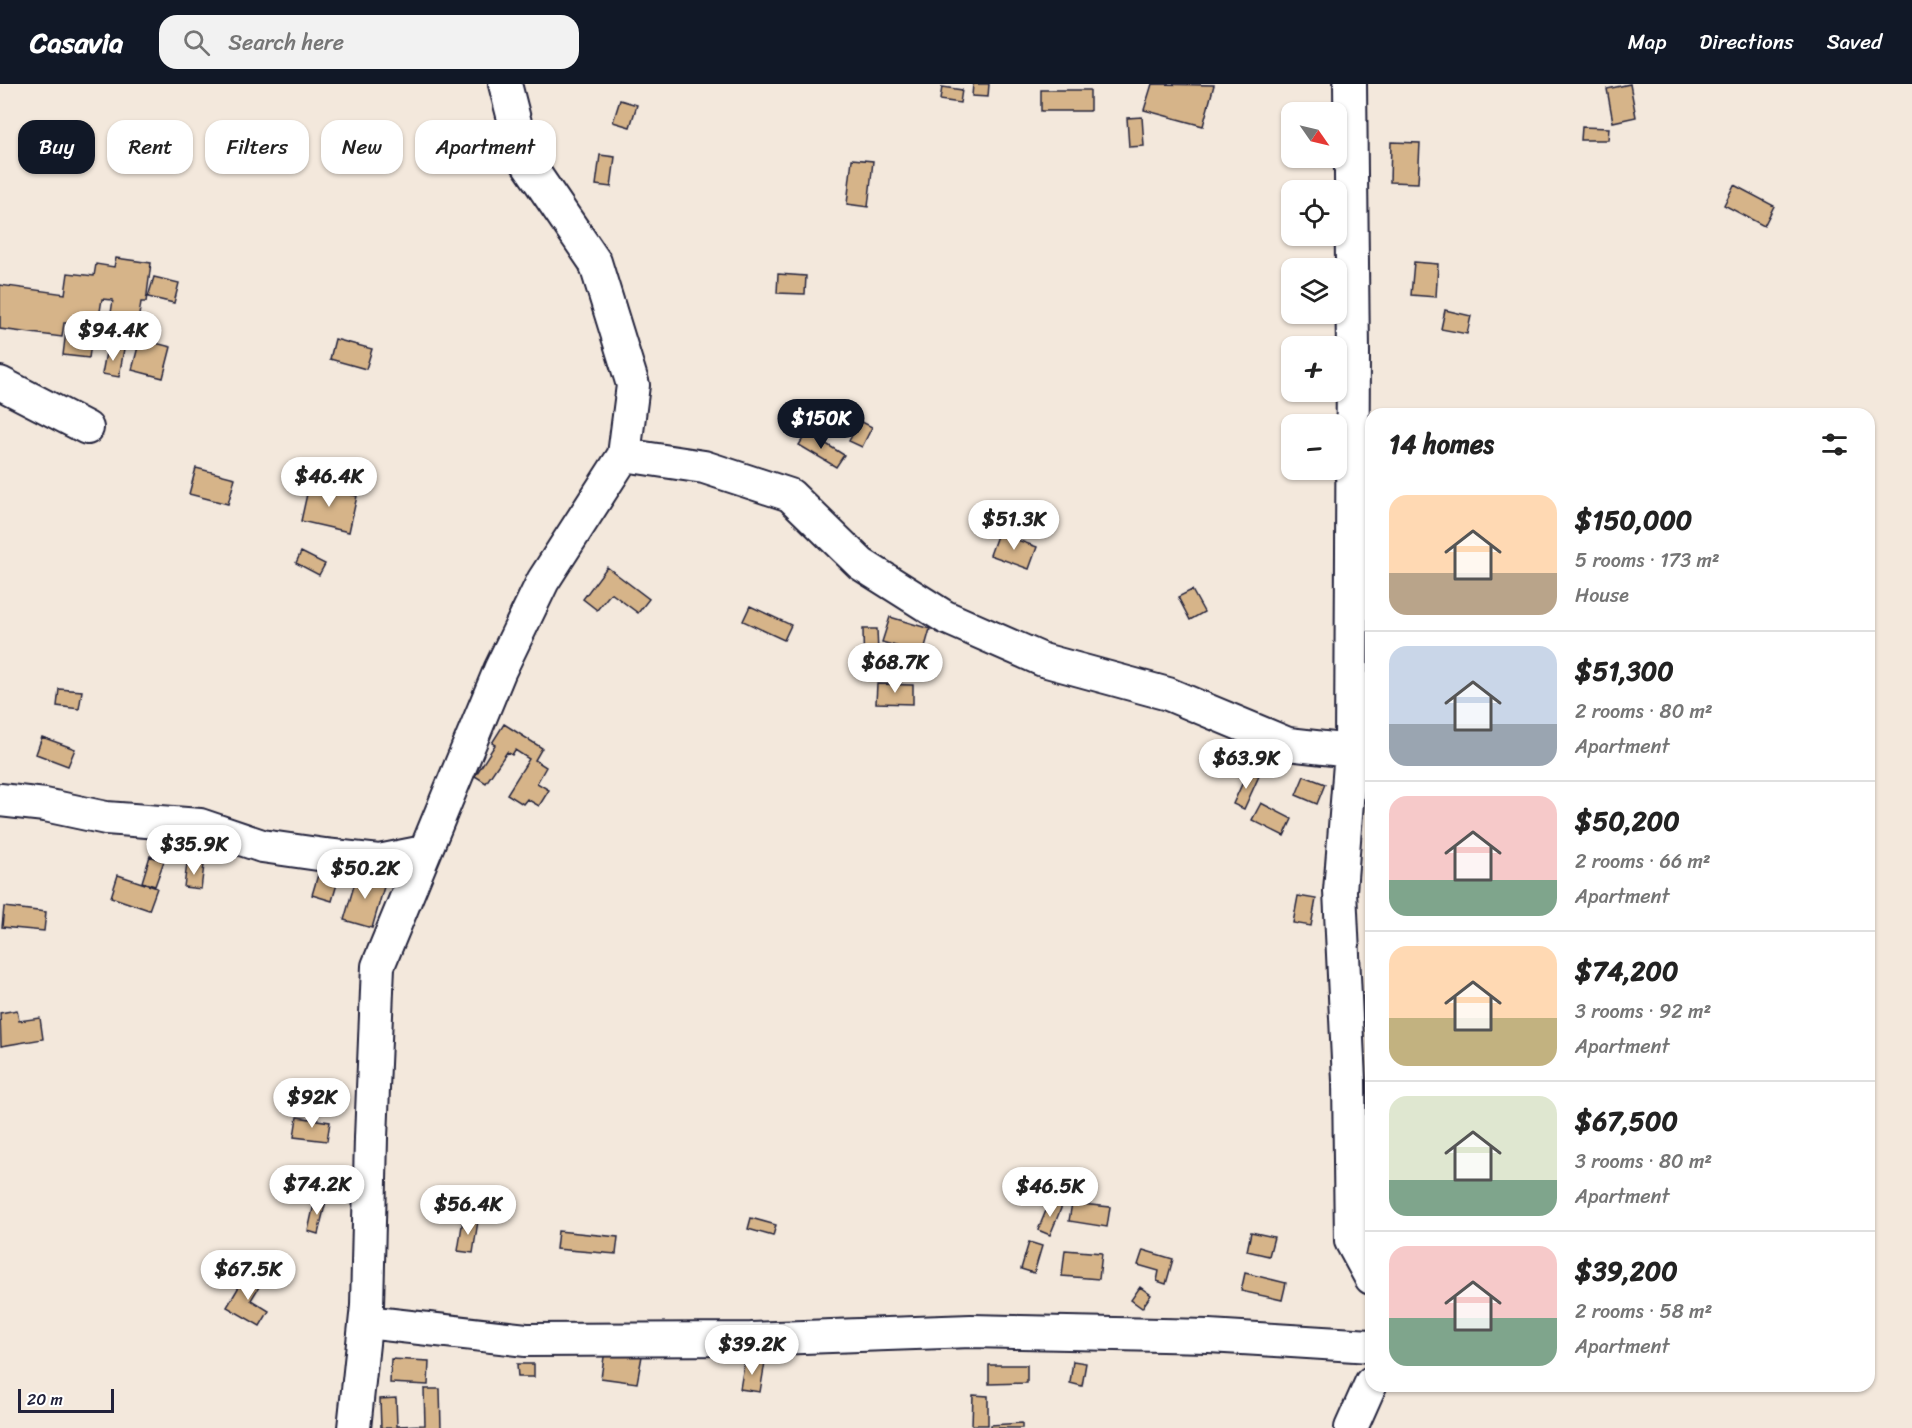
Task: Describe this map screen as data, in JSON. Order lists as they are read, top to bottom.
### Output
{
  "scale_bar": "20 m",
  "north": "bottom right",
  "page": {
    "header": "Casavia",
    "search": "Search here",
    "nav": ["Map", "Directions", "Saved"],
    "map_buttons": ["+", "−"],
    "chip": [
      "Buy",
      "Rent",
      "Filters",
      "New",
      "Apartment"
    ],
    "price": [
      "$94.4K",
      "$150K",
      "$46.4K",
      "$51.3K",
      "$68.7K",
      "$63.9K",
      "$35.9K",
      "$50.2K",
      "$92K",
      "$74.2K",
      "$46.5K",
      "$56.4K",
      "$67.5K",
      "$39.2K"
    ],
    "heading": "14 homes",
    "list": [
      {
        "name": "$150,000",
        "note": "5 rooms · 173 m² · House"
      },
      {
        "name": "$51,300",
        "note": "2 rooms · 80 m² · Apartment"
      },
      {
        "name": "$50,200",
        "note": "2 rooms · 66 m² · Apartment"
      },
      {
        "name": "$74,200",
        "note": "3 rooms · 92 m² · Apartment"
      },
      {
        "name": "$67,500",
        "note": "3 rooms · 80 m² · Apartment"
      },
      {
        "name": "$39,200",
        "note": "2 rooms · 58 m² · Apartment"
      }
    ],
    "scale": "20 m"
  }
}
